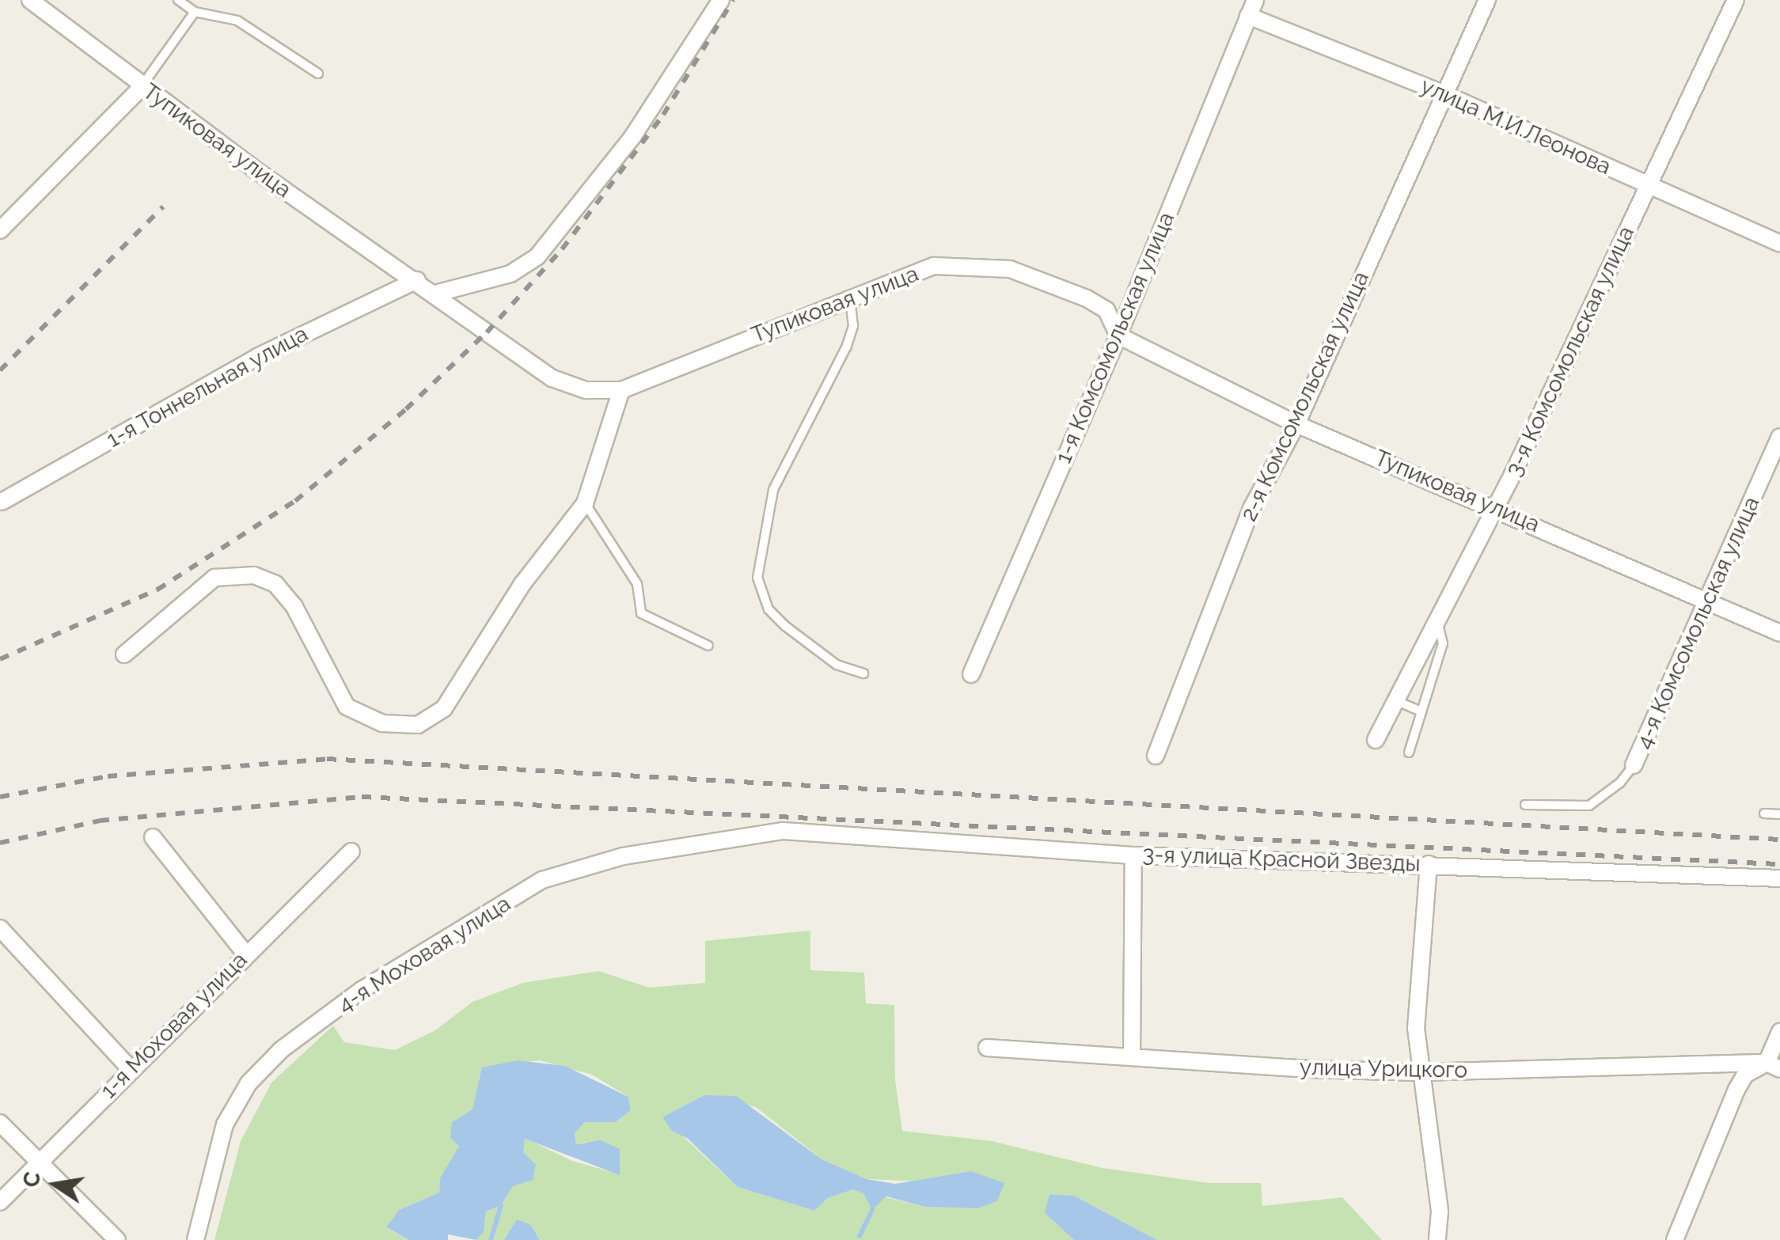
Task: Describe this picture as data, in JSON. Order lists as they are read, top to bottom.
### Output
{
  "streets": {
    "street": [
      "улица М.И.Леонова",
      "Тупиковая улица",
      "1-я Комсомольская улица",
      "3-я Комсомольская улица",
      "1-я Тоннельная улица",
      "2-я Комсомольская улица",
      "4-я Комсомольская улица",
      "3-я улица Красной Звезды",
      "4-я Моховая улица",
      "1-я Моховая улица",
      "улица Урицкого"
    ]
  },
  "crossings": [
    ["улица М.И.Леонова", "1-я Комсомольская улица"],
    ["улица М.И.Леонова", "3-я Комсомольская улица"],
    ["улица М.И.Леонова", "2-я Комсомольская улица"],
    ["Тупиковая улица", "1-я Комсомольская улица"],
    ["Тупиковая улица", "3-я Комсомольская улица"],
    ["Тупиковая улица", "1-я Тоннельная улица"],
    ["Тупиковая улица", "2-я Комсомольская улица"],
    ["Тупиковая улица", "4-я Комсомольская улица"],
    ["3-я улица Красной Звезды", "4-я Моховая улица"]
  ],
  "north": "left"
}
